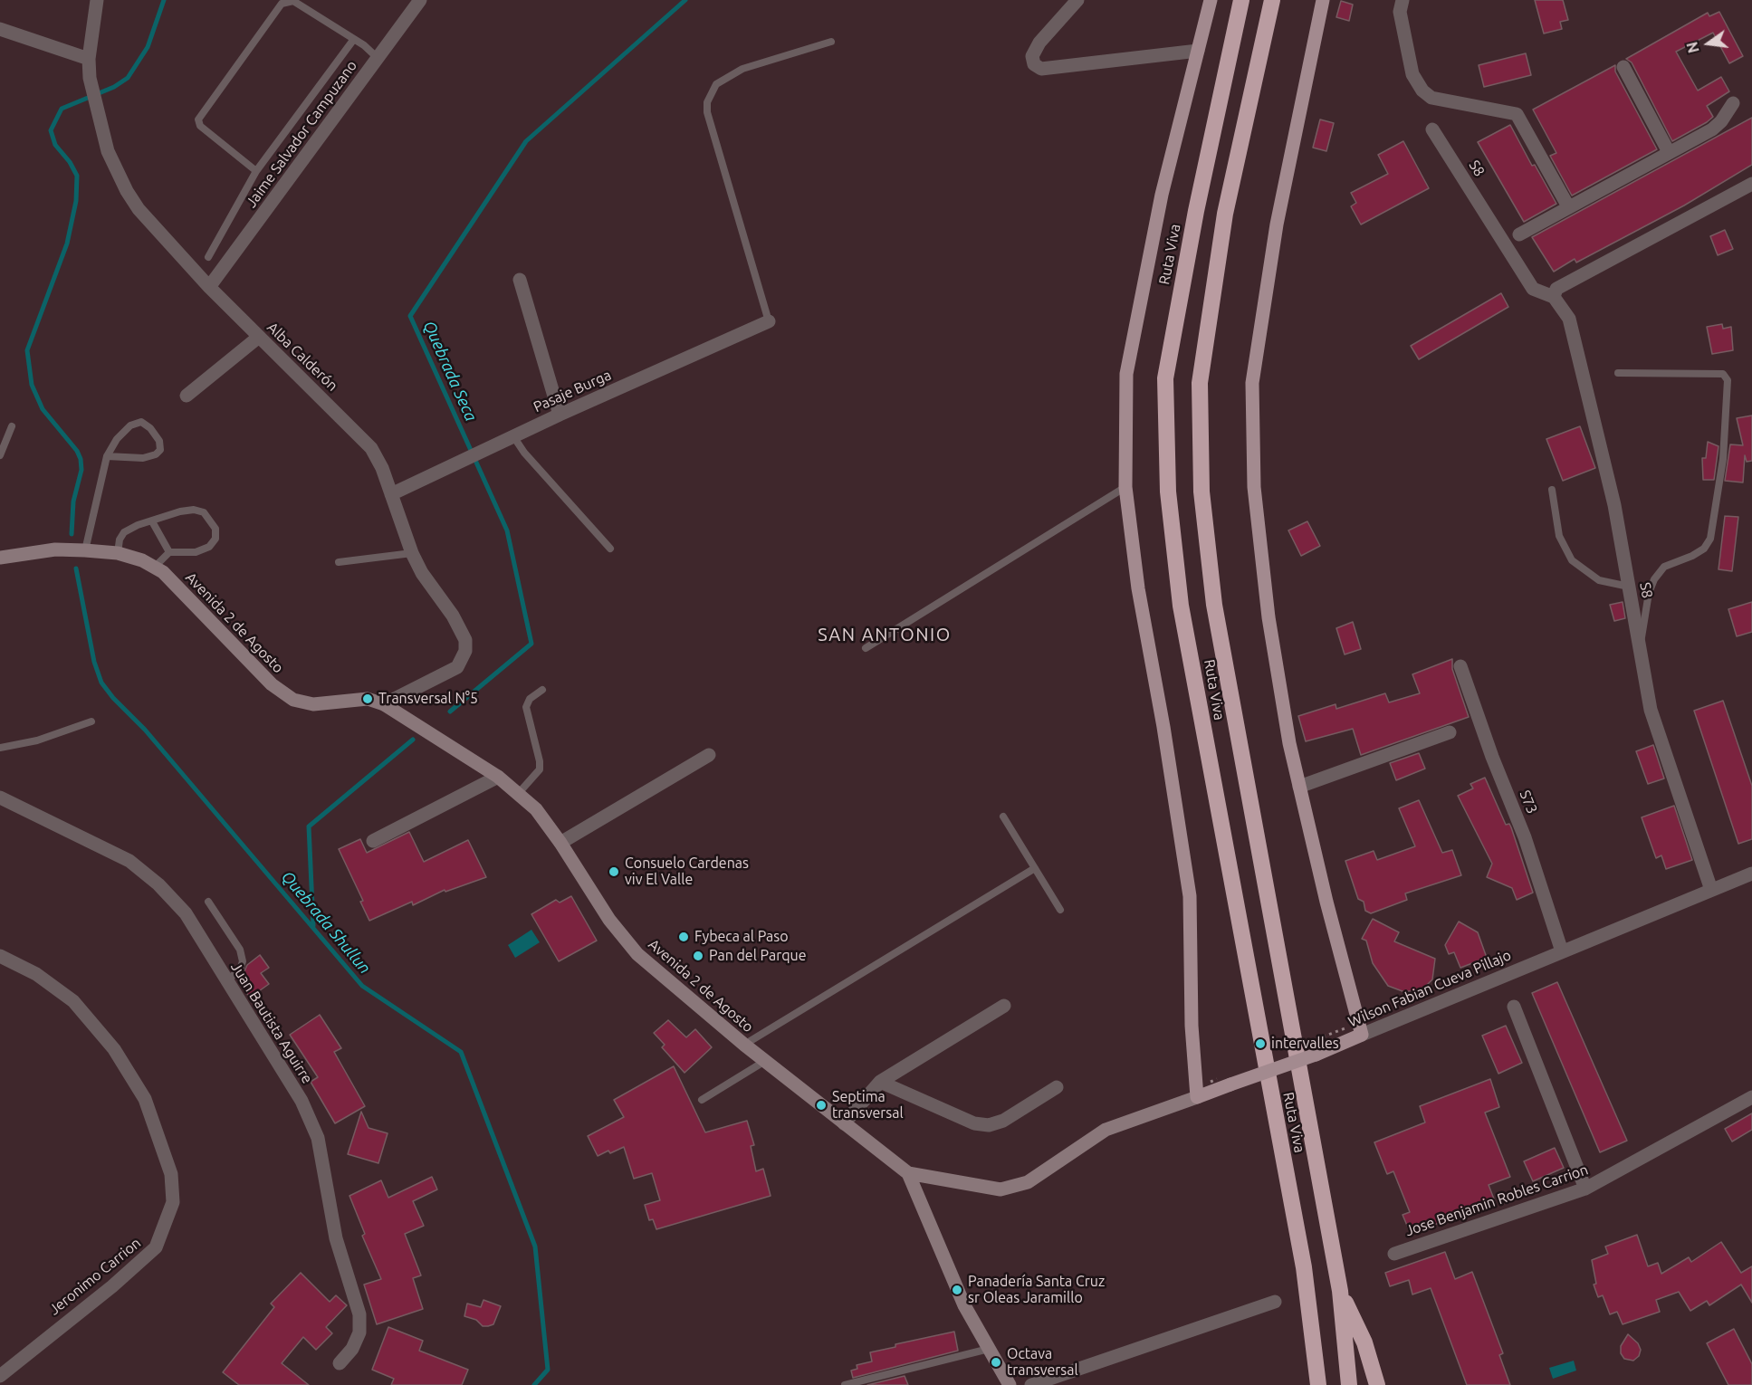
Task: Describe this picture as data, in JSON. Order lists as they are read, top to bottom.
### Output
{
  "streets": {
    "highway": ["Ruta Viva"],
    "main road": ["Avenida 2 de Agosto", "Wilson Fabian Cueva Pillajo"],
    "street": [
      "Jaime Salvador Campuzano",
      "S8",
      "Alba Calderón",
      "Pasaje Burga",
      "S73",
      "Juan Bautista Aguirre",
      "Jose Benjamin Robles Carrion",
      "Jeronimo Carrion"
    ]
  },
  "crossings": [
    ["Jaime Salvador Campuzano", "Alba Calderón"],
    ["S8", "Wilson Fabian Cueva Pillajo"],
    ["Ruta Viva", "Wilson Fabian Cueva Pillajo"],
    ["Alba Calderón", "Pasaje Burga"],
    ["Alba Calderón", "Avenida 2 de Agosto"],
    ["Avenida 2 de Agosto", "Wilson Fabian Cueva Pillajo"],
    ["S73", "Wilson Fabian Cueva Pillajo"]
  ],
  "districts": ["SAN ANTONIO"],
  "water": ["Quebrada Seca", "Quebrada Shullun"],
  "places": [
    "Transversal N°5",
    "Consuelo Cardenas viv El Valle",
    "Fybeca al Paso",
    "Pan del Parque",
    "intervalles",
    "Septima transversal",
    "Panadería Santa Cruz sr Oleas Jaramillo",
    "Octava transversal"
  ],
  "north": "left"
}
